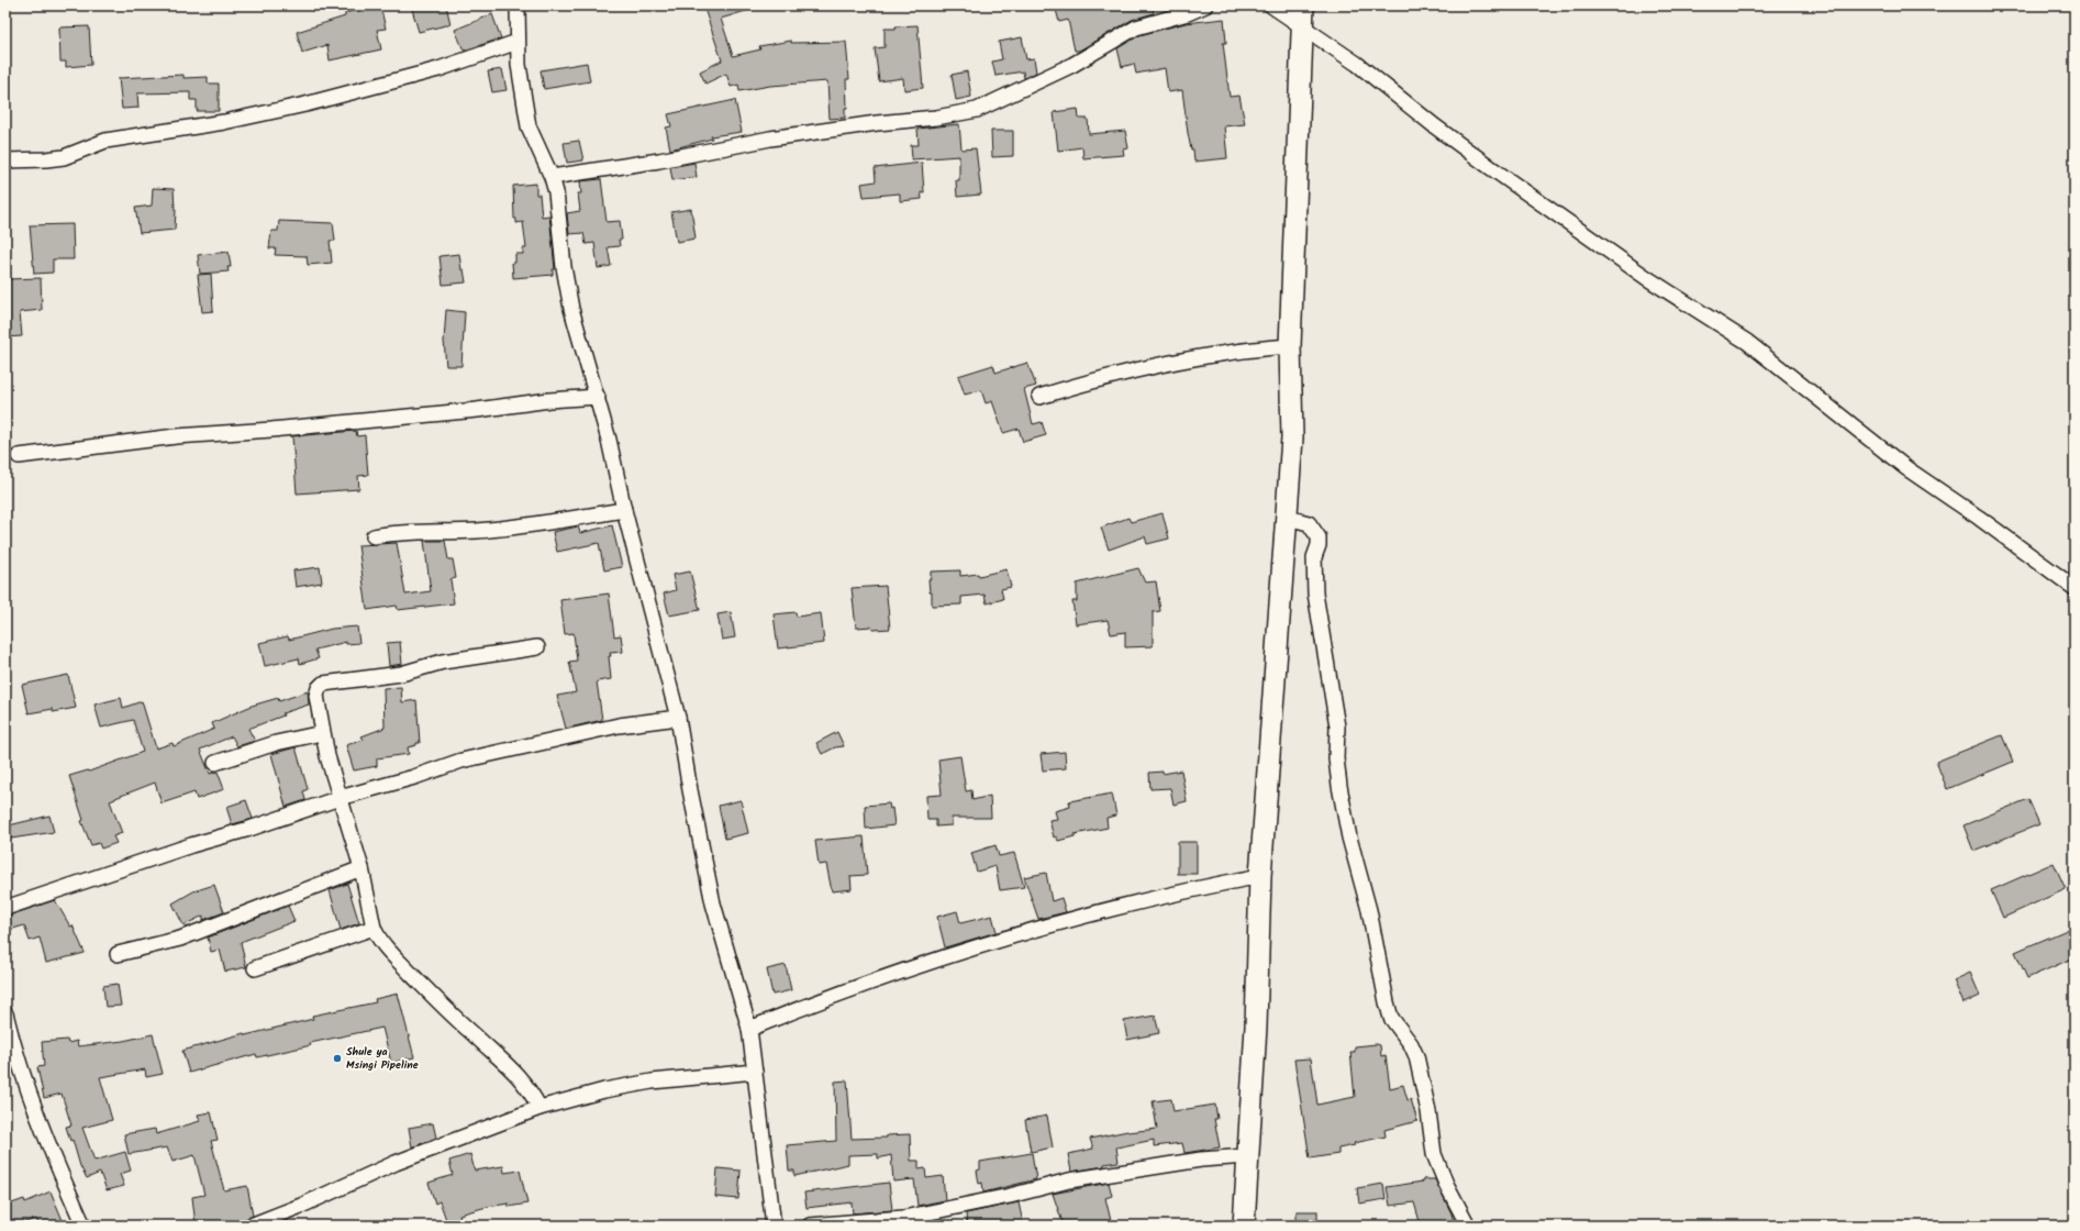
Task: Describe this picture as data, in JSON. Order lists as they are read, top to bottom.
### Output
{
  "places": ["Shule ya Msingi Pipeline"]
}
